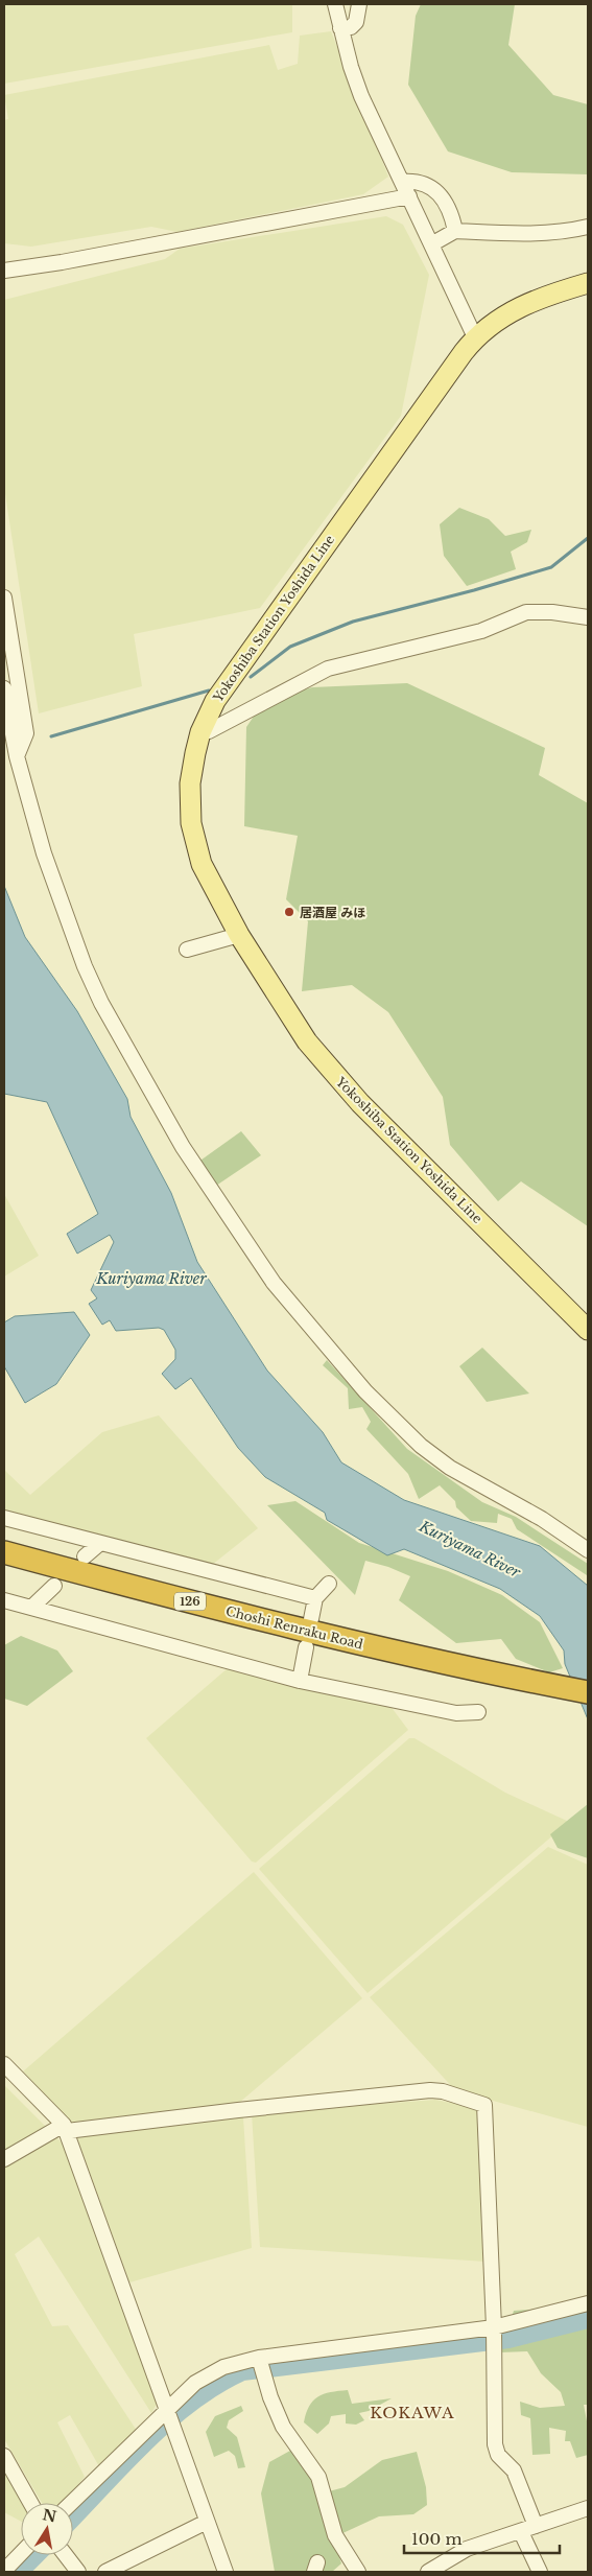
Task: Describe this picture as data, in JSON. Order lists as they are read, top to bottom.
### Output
{
  "streets": {
    "highway": ["126", "Choshi Renraku Road"],
    "main road": ["Yokoshiba Station Yoshida Line"]
  },
  "districts": ["KOKAWA"],
  "water": ["Kuriyama River"],
  "places": ["居酒屋 みほ"],
  "scale_bar": "100 m",
  "north": "top"
}
